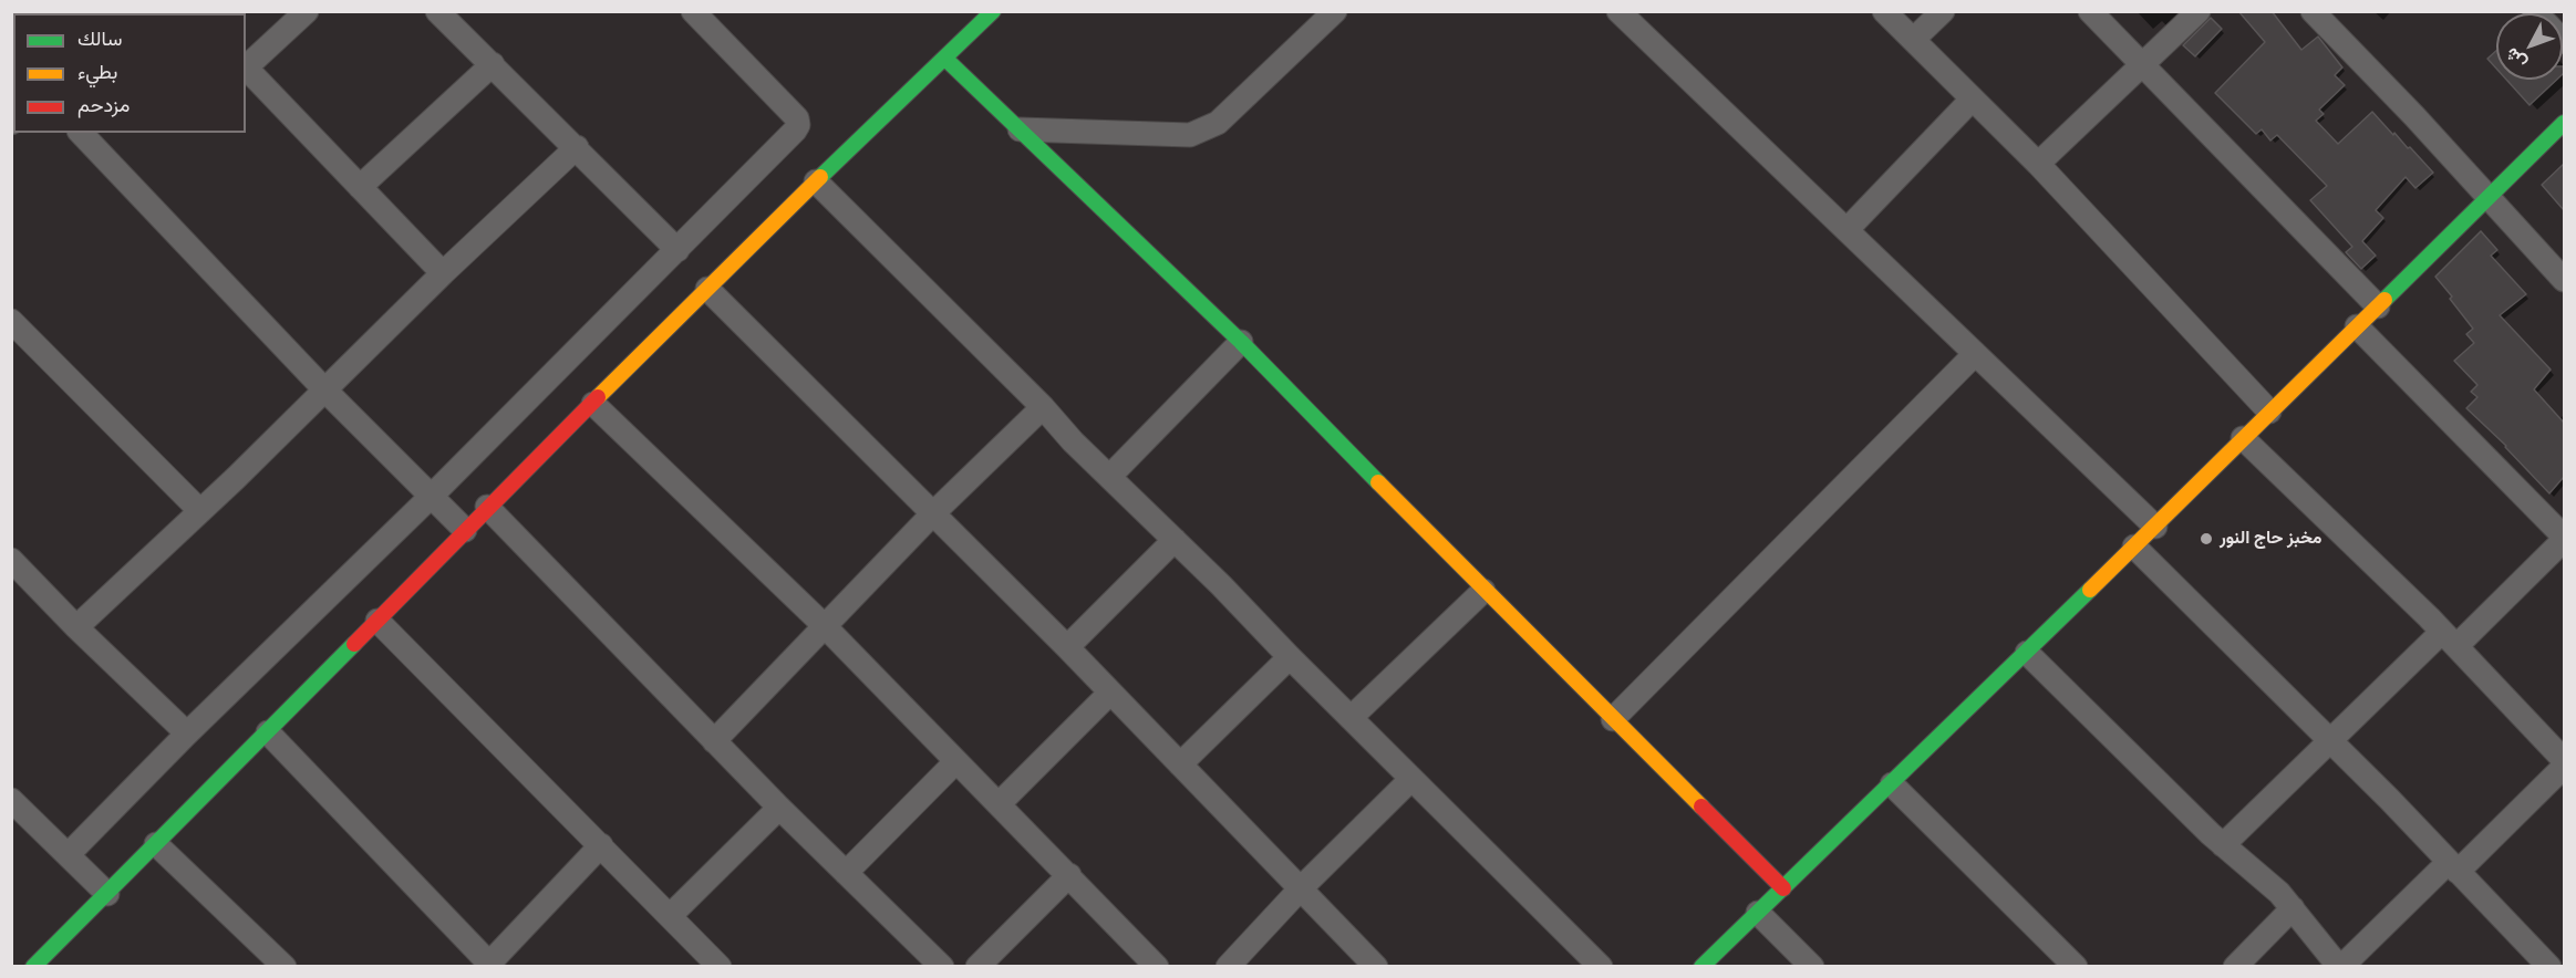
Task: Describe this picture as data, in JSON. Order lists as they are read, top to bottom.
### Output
{
  "places": ["مخبز حاج النور"],
  "legend": ["سالك", "بطيء", "مزدحم"],
  "north": "bottom left"
}
